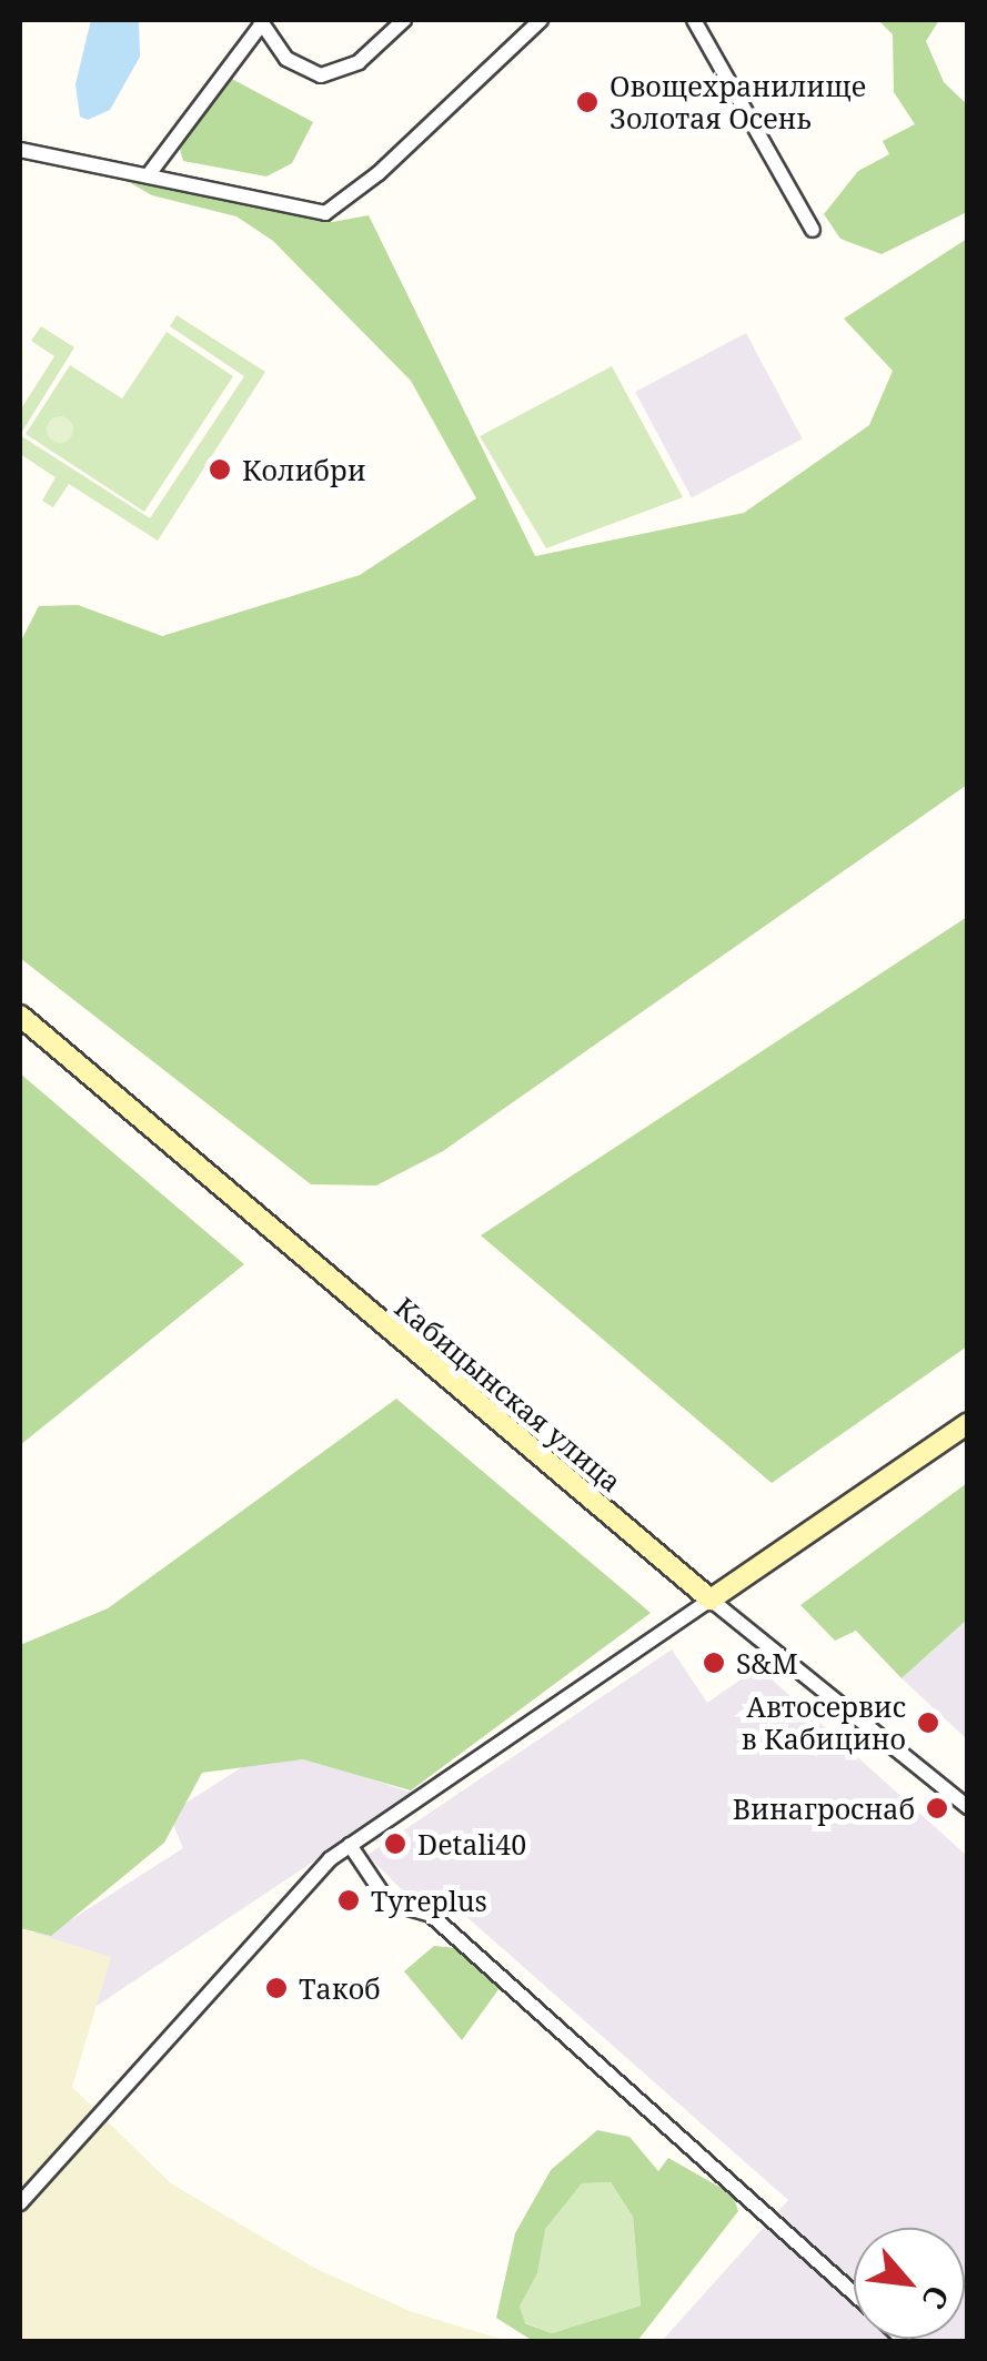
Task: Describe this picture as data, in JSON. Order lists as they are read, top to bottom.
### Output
{
  "streets": {
    "street": ["Кабицынская улица"]
  },
  "places": [
    "Овощехранилище Золотая Осень",
    "Колибри",
    "S&M",
    "Автосервис в Кабицино",
    "Винагроснаб",
    "Detali40",
    "Tyreplus",
    "Такоб"
  ],
  "north": "bottom right"
}
